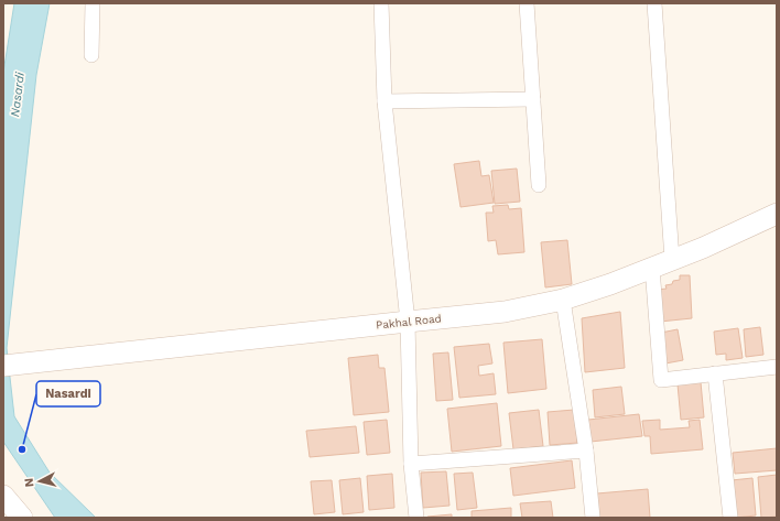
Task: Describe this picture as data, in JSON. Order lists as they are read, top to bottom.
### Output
{
  "streets": {
    "street": ["Pakhal Road"]
  },
  "water": ["Nasardi"],
  "places": ["Nasardi"],
  "north": "left"
}
